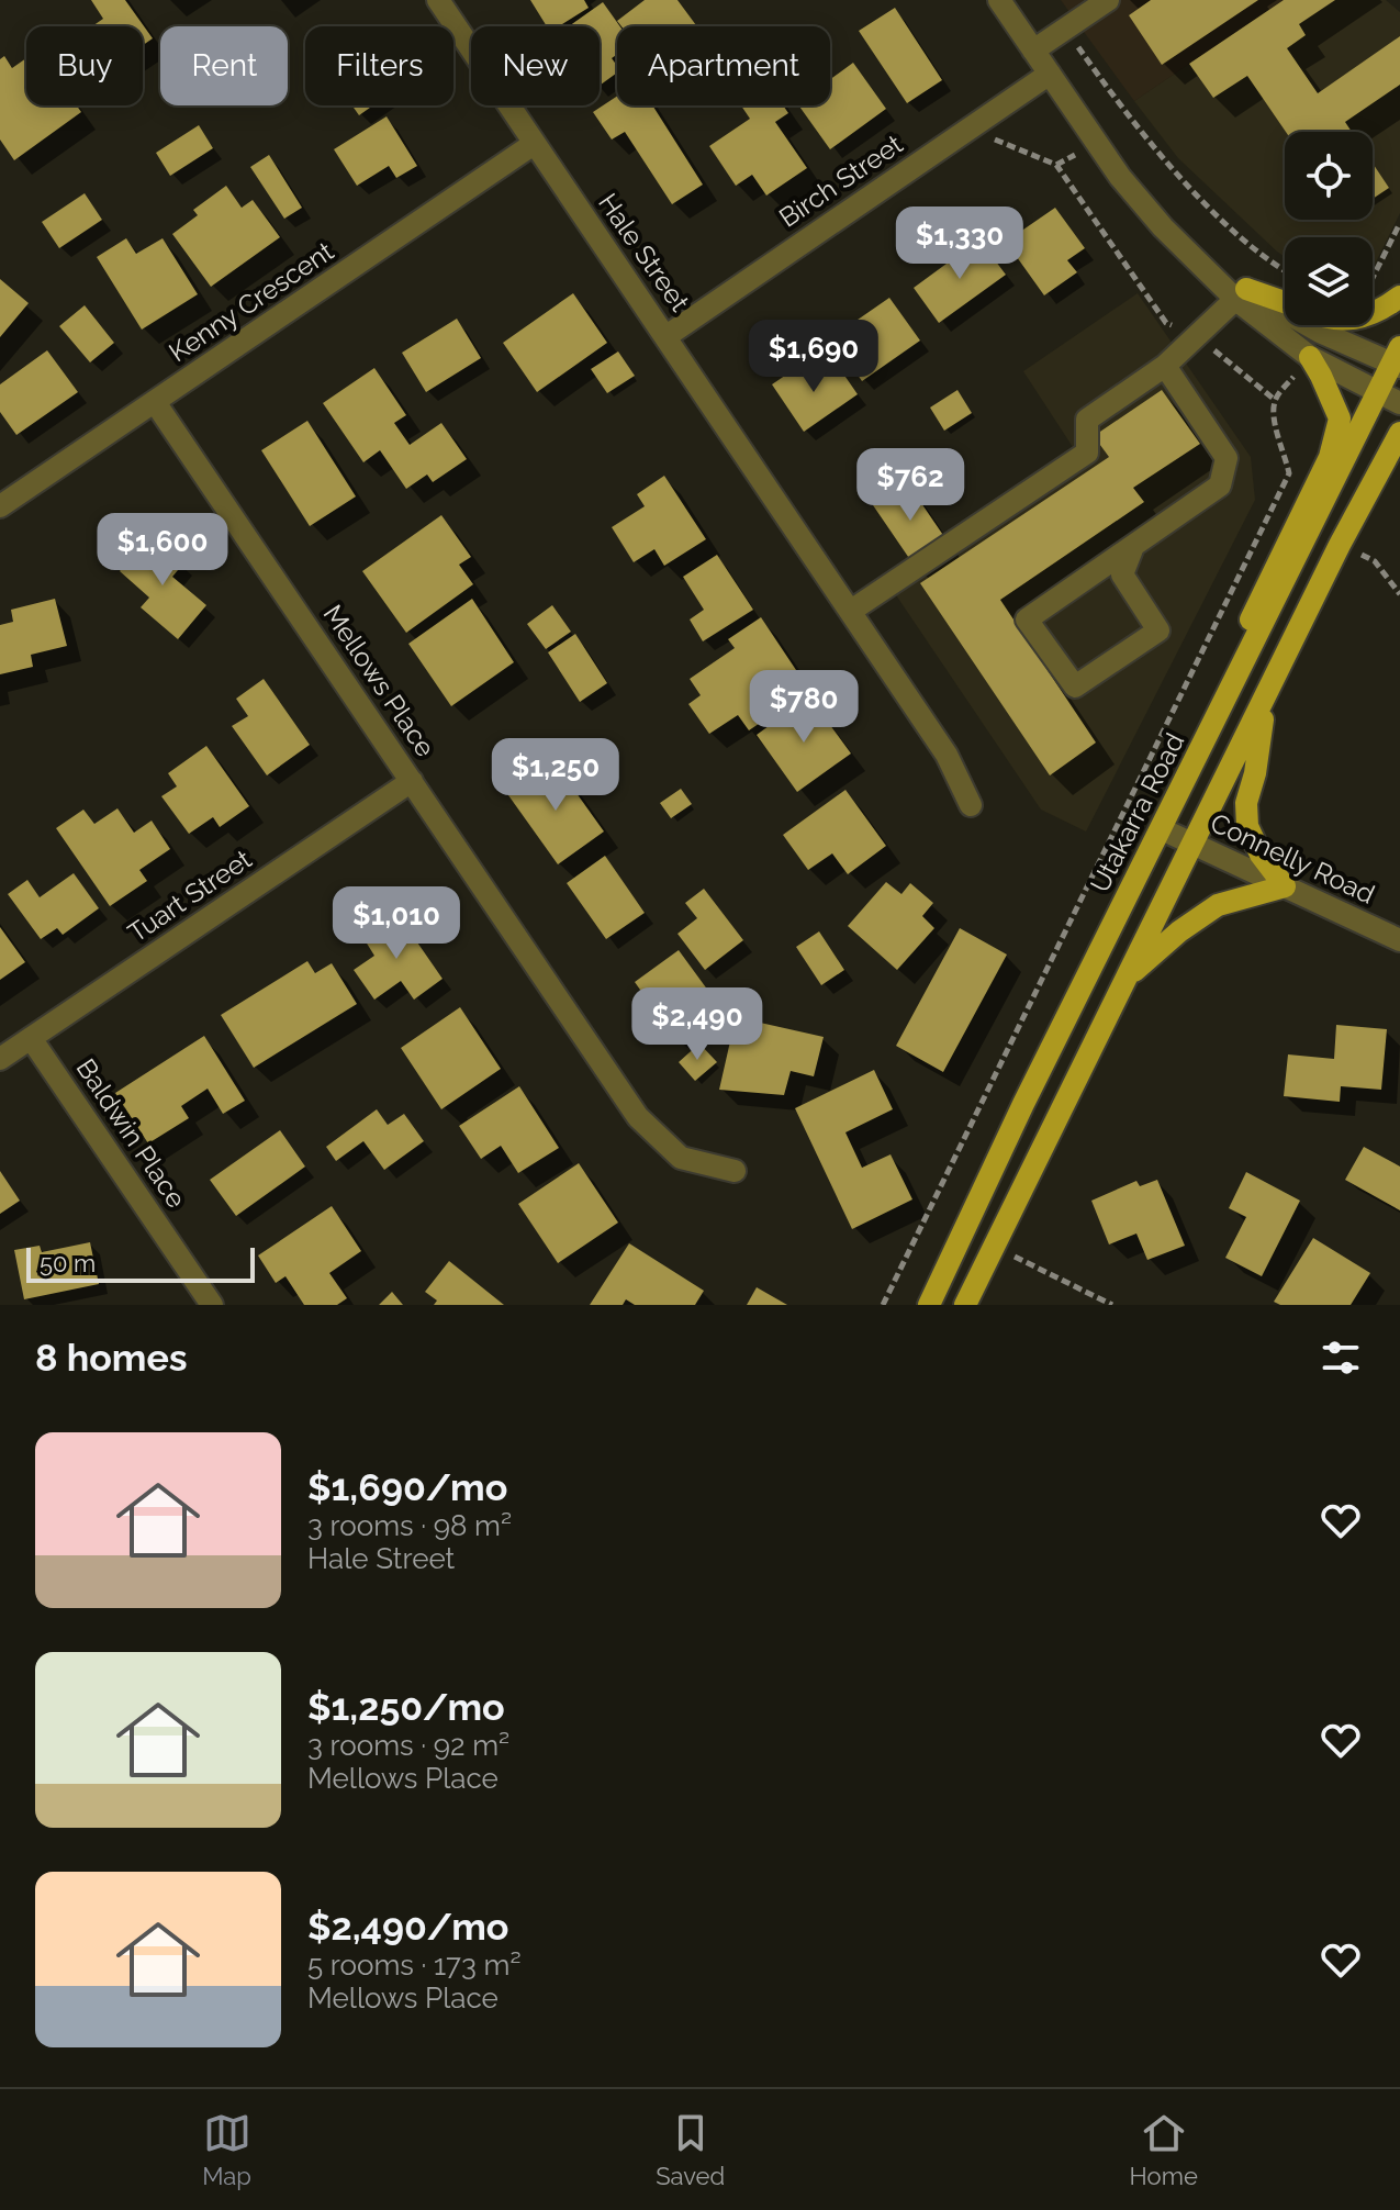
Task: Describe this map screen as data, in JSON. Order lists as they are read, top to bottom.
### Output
{
  "streets": {
    "main road": ["Utakarra Road"],
    "street": [
      "Birch Street",
      "Hale Street",
      "Kenny Crescent",
      "Mellows Place",
      "Connelly Road",
      "Tuart Street",
      "Baldwin Place"
    ]
  },
  "crossings": [
    ["Birch Street", "Hale Street"],
    ["Hale Street", "Kenny Crescent"],
    ["Kenny Crescent", "Mellows Place"],
    ["Mellows Place", "Tuart Street"],
    ["Utakarra Road", "Connelly Road"],
    ["Tuart Street", "Baldwin Place"]
  ],
  "scale_bar": "50 m",
  "page": {
    "chip": [
      "Buy",
      "Rent",
      "Filters",
      "New",
      "Apartment"
    ],
    "price": [
      "$1,330",
      "$1,690",
      "$762",
      "$1,600",
      "$780",
      "$1,250",
      "$1,010",
      "$2,490"
    ],
    "scale": "50 m",
    "heading": "8 homes",
    "list": [
      {
        "name": "$1,690/mo",
        "note": "3 rooms · 98 m² · Hale Street"
      },
      {
        "name": "$1,250/mo",
        "note": "3 rooms · 92 m² · Mellows Place"
      },
      {
        "name": "$2,490/mo",
        "note": "5 rooms · 173 m² · Mellows Place"
      }
    ],
    "tabs": ["Map", "Saved", "Home"]
  }
}
